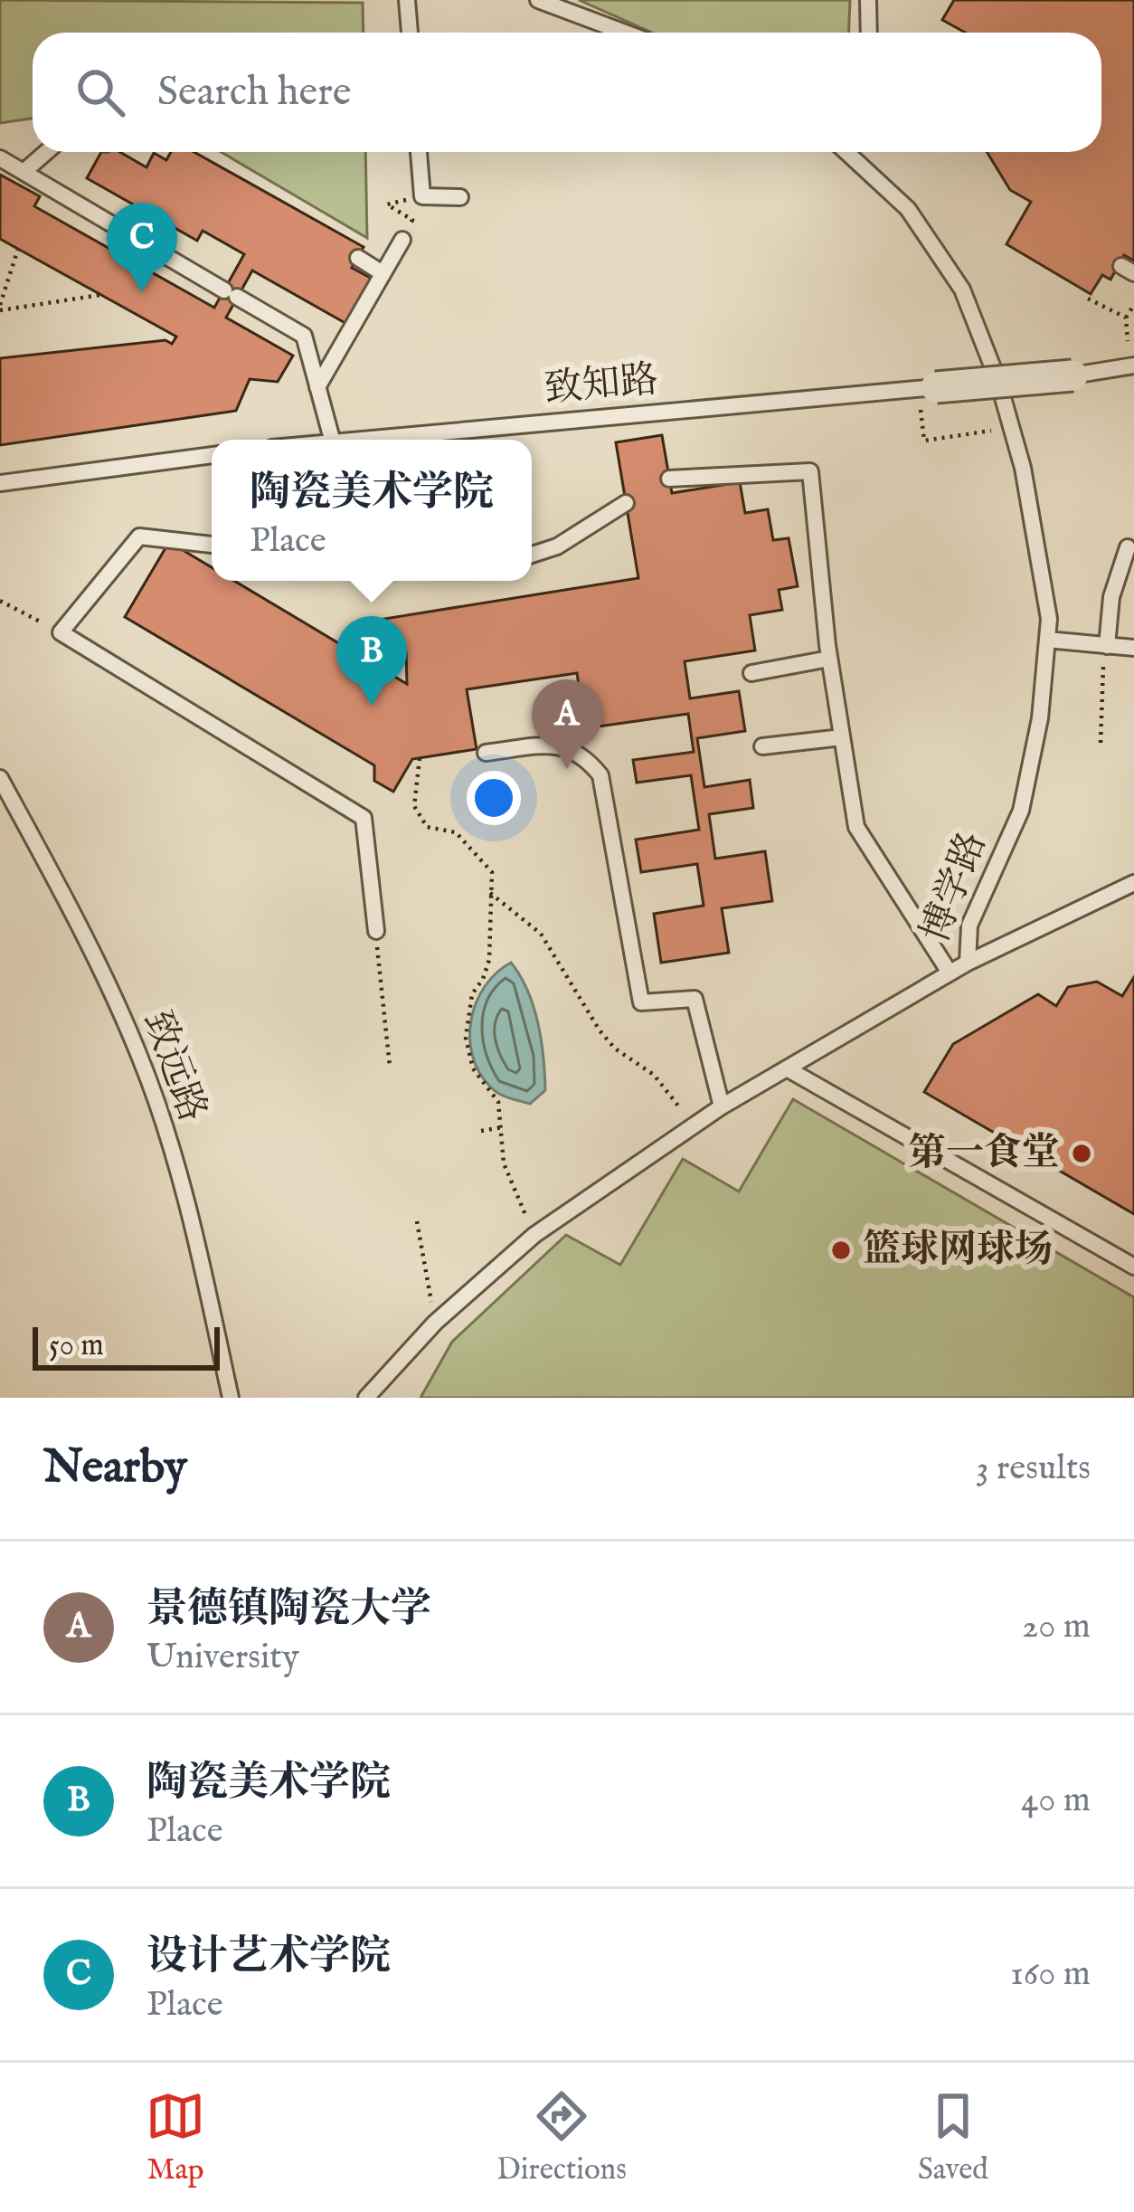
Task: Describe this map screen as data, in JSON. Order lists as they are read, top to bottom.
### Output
{
  "streets": {
    "lane": ["致知路", "博学路", "致远路"]
  },
  "places": ["第一食堂", "篮球网球场"],
  "scale_bar": "50 m",
  "page": {
    "search": "Search here",
    "pins": ["C", "B", "A"],
    "popup": ["陶瓷美术学院", "Place"],
    "scale": "50 m",
    "heading": ["Nearby", "3 results"],
    "list": [
      {
        "mark": "A",
        "name": "景德镇陶瓷大学",
        "note": "University",
        "value": "20 m"
      },
      {
        "mark": "B",
        "name": "陶瓷美术学院",
        "note": "Place",
        "value": "40 m"
      },
      {
        "mark": "C",
        "name": "设计艺术学院",
        "note": "Place",
        "value": "160 m"
      }
    ],
    "nav": ["Map", "Directions", "Saved"]
  }
}
